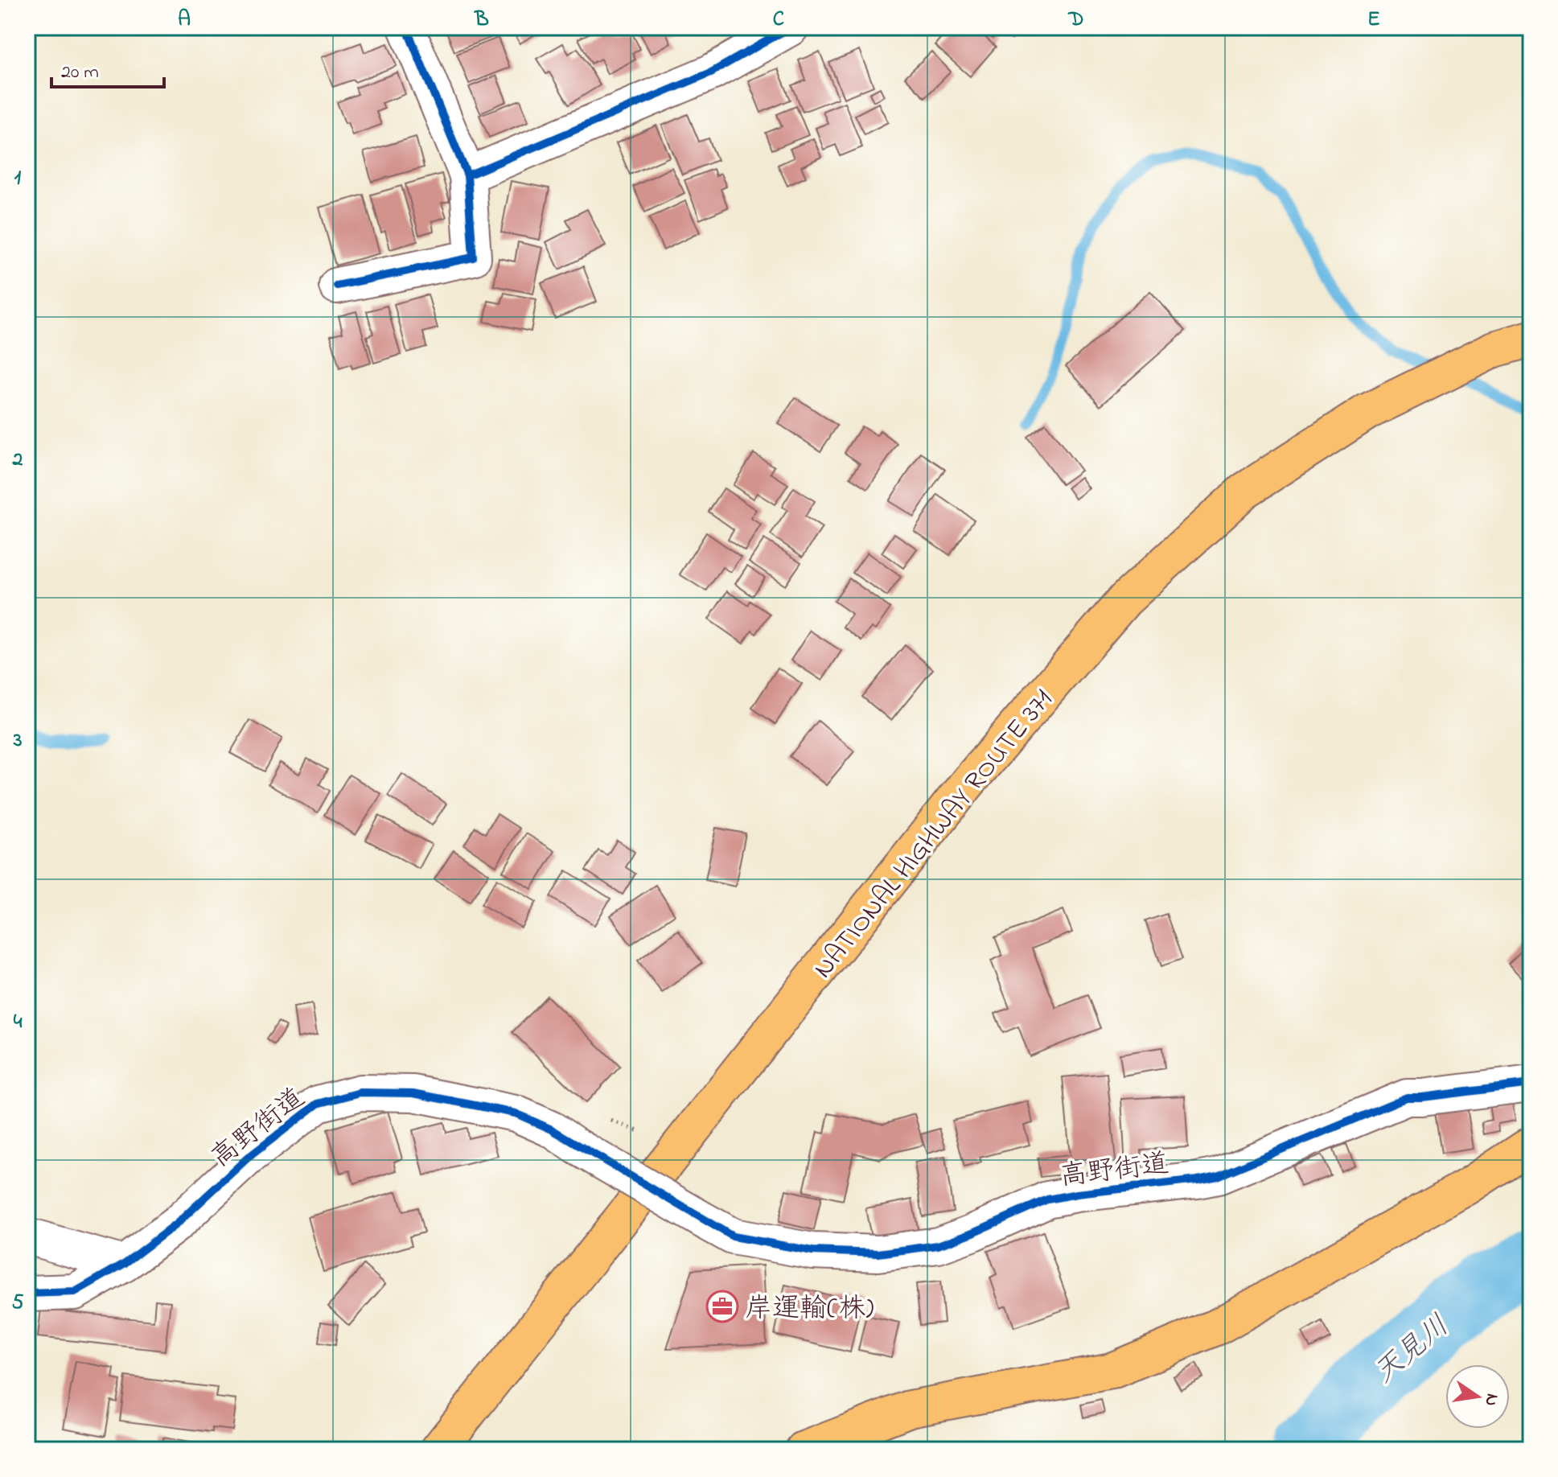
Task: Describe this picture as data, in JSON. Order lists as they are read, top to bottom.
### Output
{
  "streets": {
    "highway": ["NATIONAL HIGHWAY ROUTE 371"],
    "street": ["高野街道"]
  },
  "water": ["天見川"],
  "places": {
    "office": ["岸運輸(株)"]
  },
  "scale_bar": "20 m",
  "north": "right",
  "grid": {
    "columns": [
      "A",
      "B",
      "C",
      "D",
      "E"
    ],
    "rows": [
      "1",
      "2",
      "3",
      "4",
      "5"
    ]
  }
}
